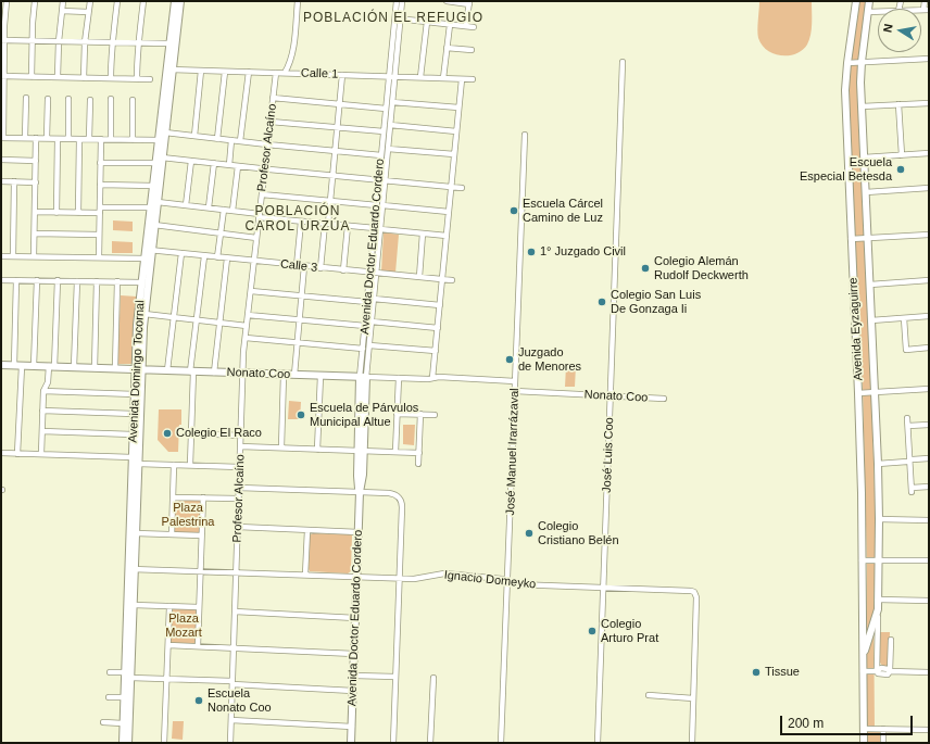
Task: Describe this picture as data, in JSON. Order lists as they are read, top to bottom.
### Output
{
  "streets": {
    "main road": [
      "Avenida Doctor Eduardo Cordero",
      "Avenida Eyzaguirre",
      "Avenida Domingo Tocornal",
      "Nonato Coo"
    ],
    "street": [
      "Calle 1",
      "Profesor Alcaíno",
      "Calle 3",
      "José Manuel Irarrázaval",
      "José Luis Coo",
      "Ignacio Domeyko"
    ]
  },
  "crossings": [
    ["Calle 1", "Profesor Alcaíno"],
    ["Calle 1", "Avenida Doctor Eduardo Cordero"],
    ["Calle 1", "Avenida Domingo Tocornal"],
    ["Profesor Alcaíno", "Calle 3"],
    ["Profesor Alcaíno", "Nonato Coo"],
    ["Profesor Alcaíno", "Ignacio Domeyko"],
    ["Avenida Doctor Eduardo Cordero", "Calle 3"],
    ["Avenida Doctor Eduardo Cordero", "Nonato Coo"],
    ["Avenida Doctor Eduardo Cordero", "Ignacio Domeyko"],
    ["Calle 3", "Avenida Domingo Tocornal"],
    ["Avenida Domingo Tocornal", "Nonato Coo"],
    ["Avenida Domingo Tocornal", "Ignacio Domeyko"],
    ["Nonato Coo", "José Manuel Irarrázaval"],
    ["Nonato Coo", "José Luis Coo"],
    ["José Manuel Irarrázaval", "Ignacio Domeyko"],
    ["José Luis Coo", "Ignacio Domeyko"]
  ],
  "districts": ["POBLACIÓN EL REFUGIO", "POBLACIÓN CAROL URZÚA"],
  "parks": ["Plaza Palestrina", "Plaza Mozart"],
  "places": [
    "Escuela Especial Betesda",
    "Escuela Cárcel Camino de Luz",
    "1° Juzgado Civil",
    "Colegio Alemán Rudolf Deckwerth",
    "Colegio San Luis De Gonzaga Ii",
    "Juzgado de Menores",
    "Escuela de Párvulos Municipal Altue",
    "Colegio El Raco",
    "Colegio Cristiano Belén",
    "Colegio Arturo Prat",
    "Tissue",
    "Escuela Nonato Coo"
  ],
  "scale_bar": "200 m",
  "north": "left"
}
